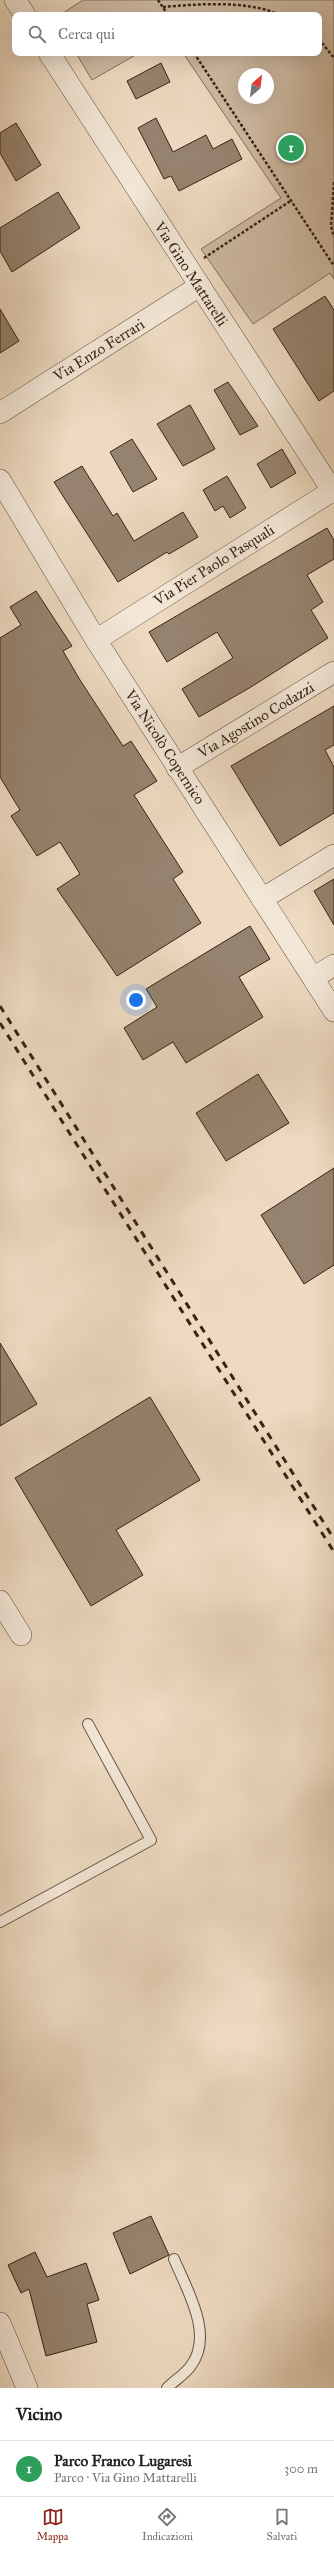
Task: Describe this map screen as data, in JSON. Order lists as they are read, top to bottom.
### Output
{
  "streets": {
    "street": [
      "Via Gino Mattarelli",
      "Via Enzo Ferrari",
      "Via Pier Paolo Pasquali",
      "Via Agostino Codazzi",
      "Via Nicolò Copernico"
    ]
  },
  "crossings": [
    ["Via Gino Mattarelli", "Via Enzo Ferrari"],
    ["Via Gino Mattarelli", "Via Pier Paolo Pasquali"],
    ["Via Pier Paolo Pasquali", "Via Nicolò Copernico"],
    ["Via Agostino Codazzi", "Via Nicolò Copernico"]
  ],
  "north": "top right",
  "page": {
    "search": "Cerca qui",
    "pins": "1",
    "heading": "Vicino",
    "list": [
      {
        "mark": "1",
        "name": "Parco Franco Lugaresi",
        "note": "Parco · Via Gino Mattarelli",
        "value": "300 m"
      }
    ],
    "nav": ["Mappa", "Indicazioni", "Salvati"]
  }
}
